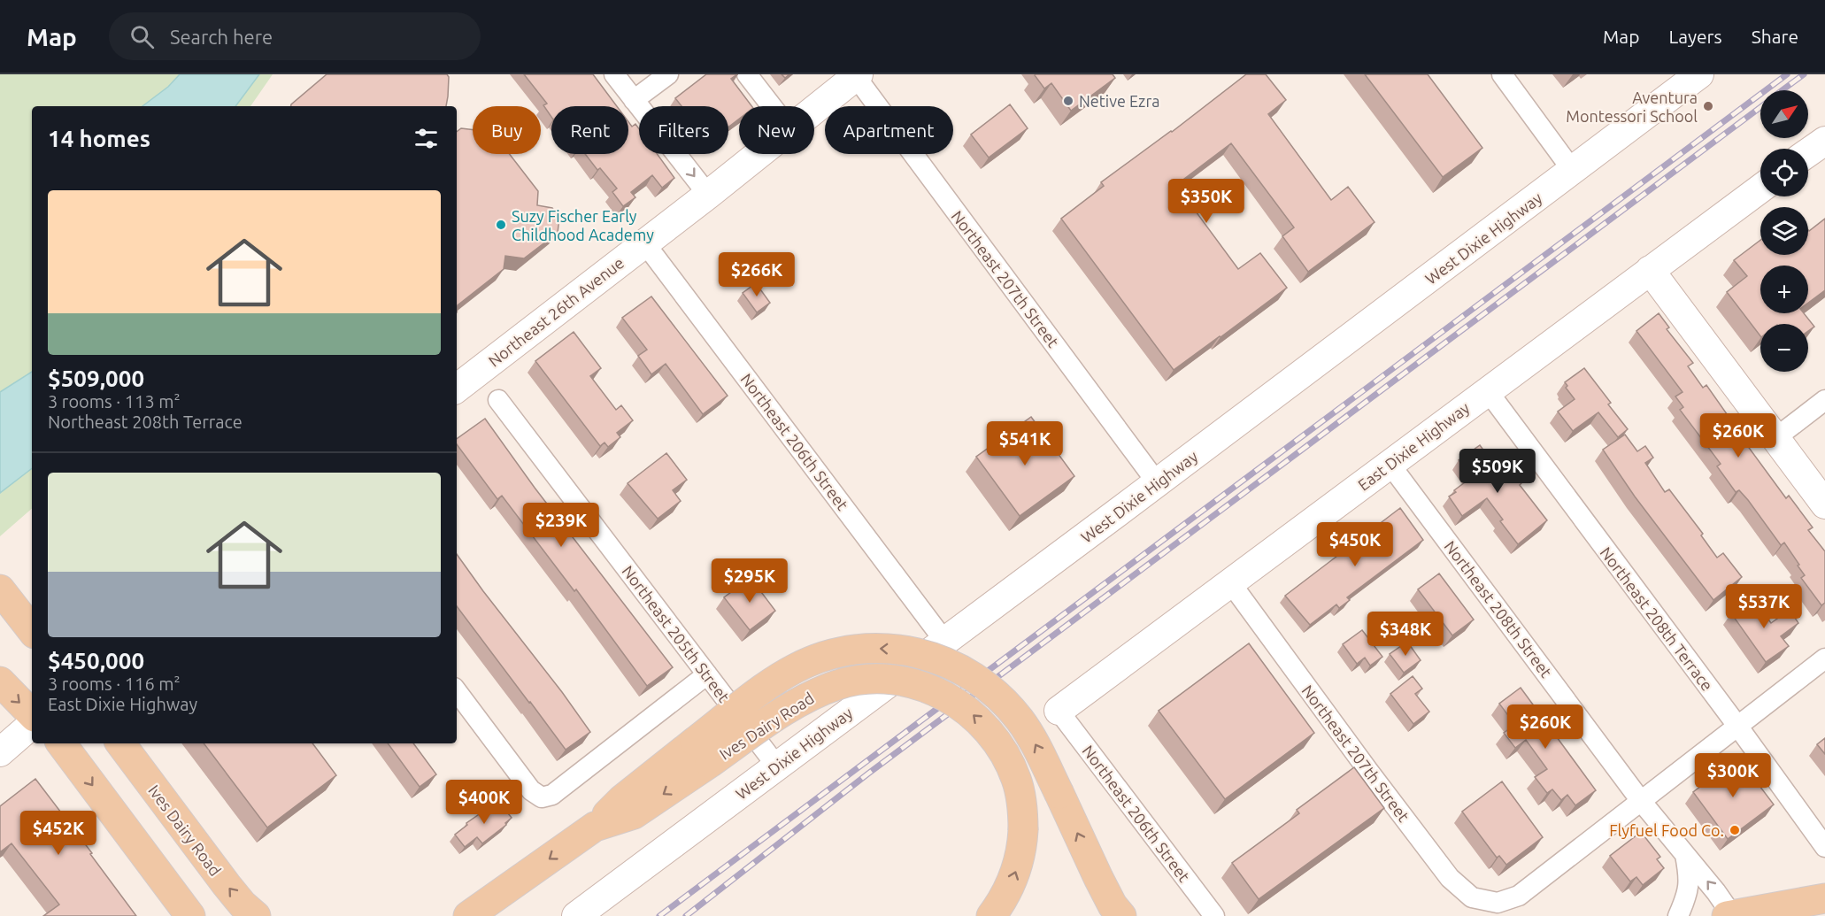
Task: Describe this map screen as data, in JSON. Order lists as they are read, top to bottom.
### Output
{
  "streets": {
    "main road": ["Ives Dairy Road"],
    "street": [
      "West Dixie Highway",
      "Northeast 207th Street",
      "Northeast 26th Avenue",
      "Northeast 206th Street",
      "East Dixie Highway",
      "Northeast 208th Street",
      "Northeast 208th Terrace",
      "Northeast 205th Street"
    ]
  },
  "crossings": [
    ["West Dixie Highway", "Northeast 207th Street"],
    ["West Dixie Highway", "Northeast 206th Street"],
    ["West Dixie Highway", "Northeast 205th Street"],
    ["Northeast 207th Street", "Northeast 26th Avenue"],
    ["Northeast 207th Street", "East Dixie Highway"],
    ["Northeast 207th Street", "Northeast 208th Street"],
    ["Northeast 26th Avenue", "Northeast 206th Street"],
    ["Northeast 206th Street", "East Dixie Highway"],
    ["East Dixie Highway", "Northeast 208th Street"],
    ["East Dixie Highway", "Northeast 208th Terrace"]
  ],
  "places": [
    "Netive Ezra",
    "Aventura Montessori School",
    "Suzy Fischer Early Childhood Academy",
    "Flyfuel Food Co."
  ],
  "north": "top right",
  "page": {
    "header": "Map",
    "search": "Search here",
    "nav": ["Map", "Layers", "Share"],
    "map_buttons": ["+", "−"],
    "chip": [
      "Buy",
      "Rent",
      "Filters",
      "New",
      "Apartment"
    ],
    "heading": "14 homes",
    "list": [
      {
        "name": "$509,000",
        "note": "3 rooms · 113 m² · Northeast 208th Terrace"
      },
      {
        "name": "$450,000",
        "note": "3 rooms · 116 m² · East Dixie Highway"
      }
    ],
    "price": [
      "$350K",
      "$266K",
      "$260K",
      "$541K",
      "$509K",
      "$239K",
      "$450K",
      "$295K",
      "$537K",
      "$348K",
      "$260K",
      "$300K",
      "$400K",
      "$452K"
    ]
  }
}
